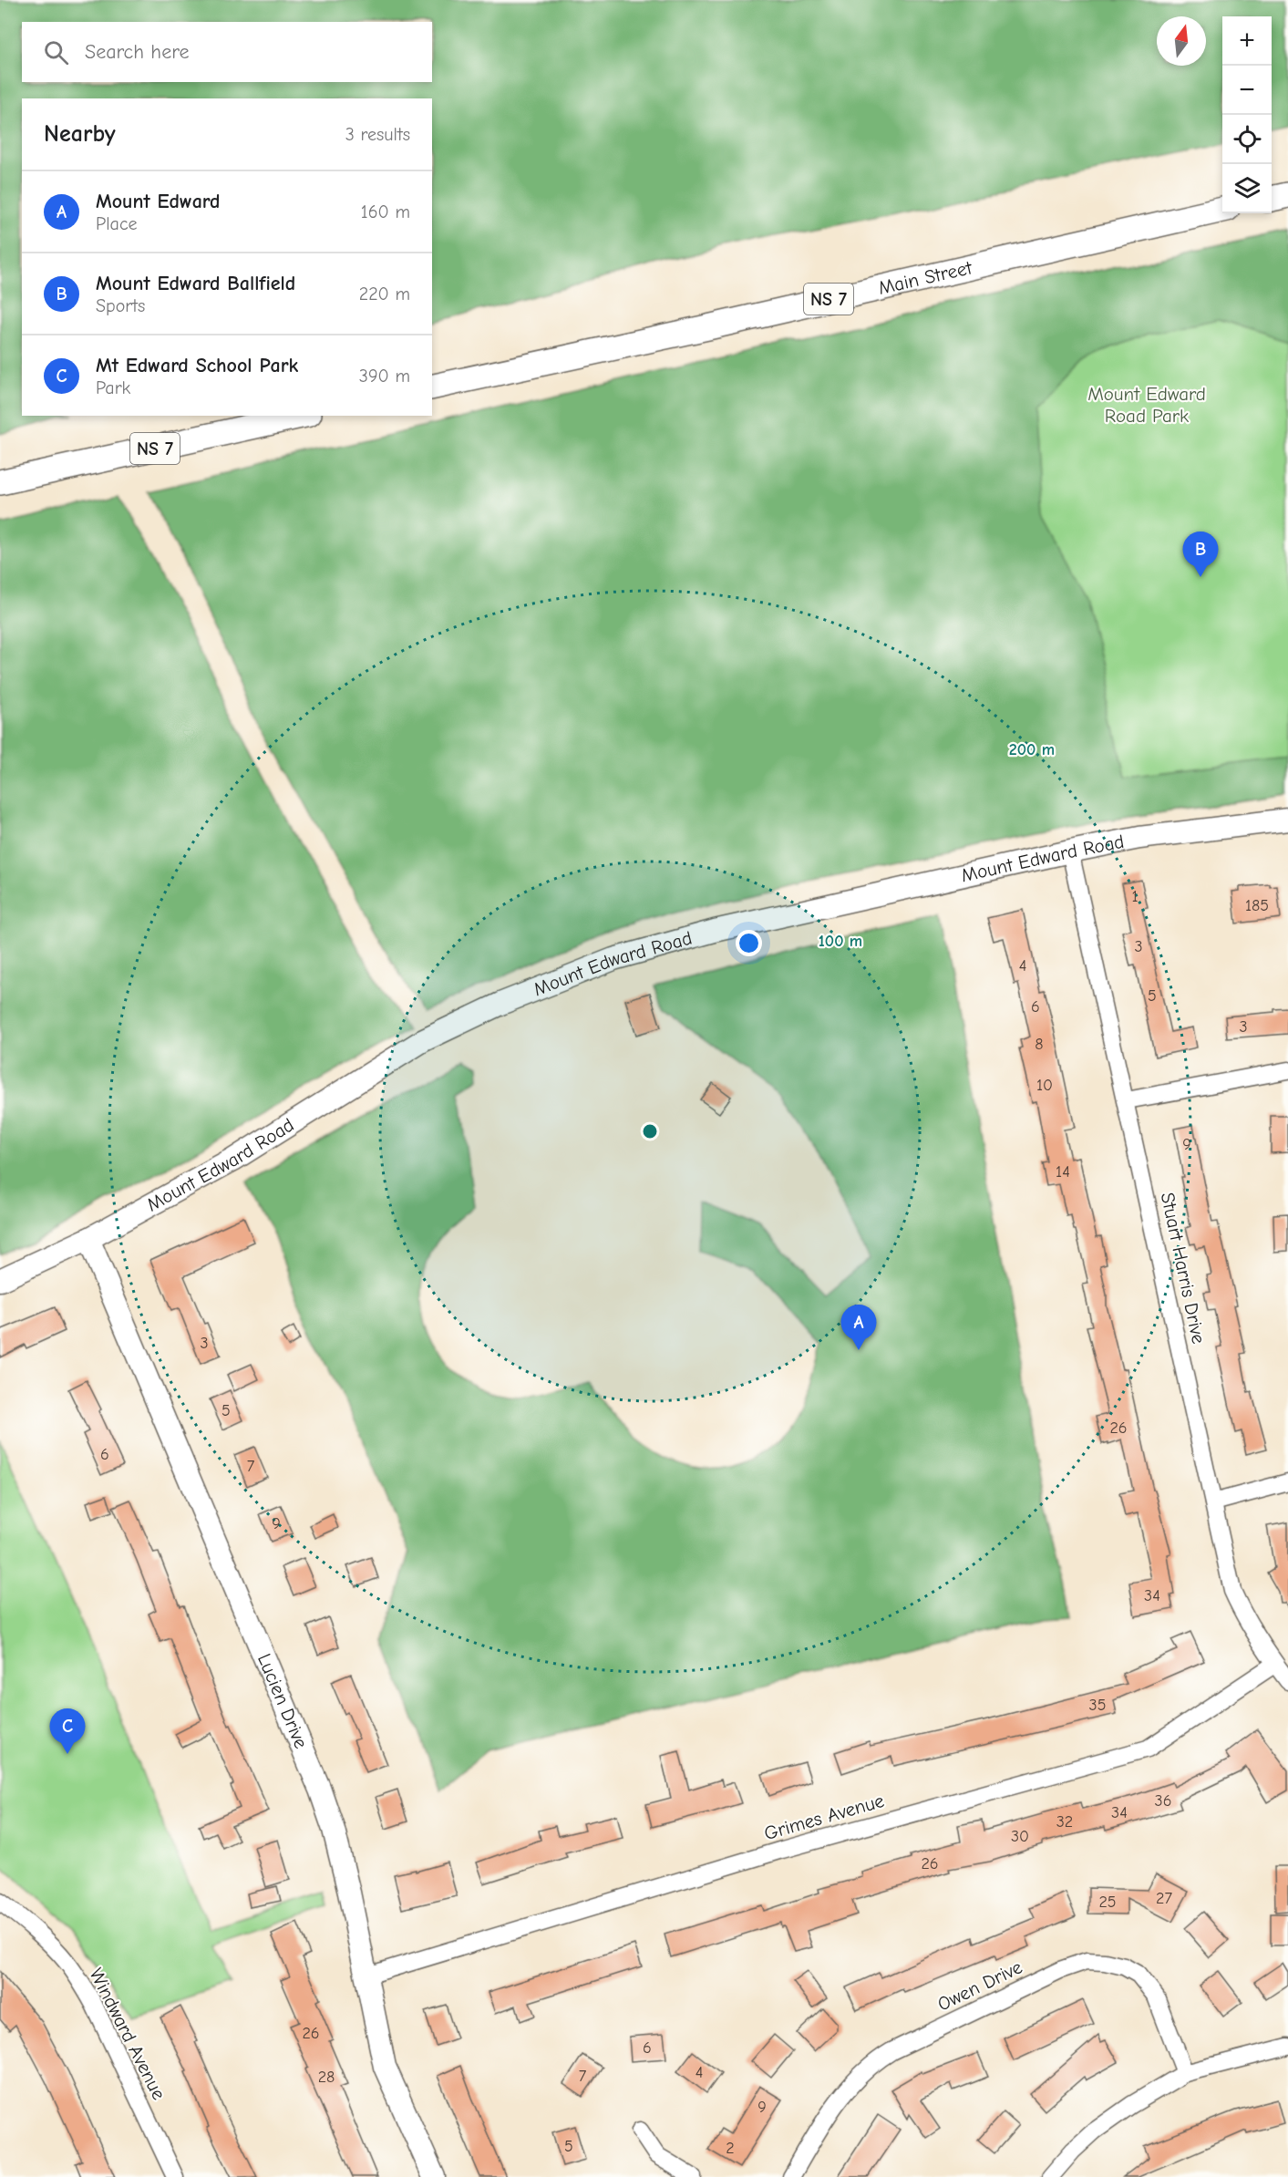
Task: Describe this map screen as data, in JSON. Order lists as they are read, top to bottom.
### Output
{
  "streets": {
    "main road": ["Main Street", "NS 7"],
    "street": [
      "Mount Edward Road",
      "Stuart Harris Drive",
      "Lucien Drive",
      "Grimes Avenue",
      "Owen Drive",
      "Windward Avenue"
    ]
  },
  "crossings": [
    ["Mount Edward Road", "Stuart Harris Drive"],
    ["Mount Edward Road", "Lucien Drive"],
    ["Stuart Harris Drive", "Grimes Avenue"],
    ["Lucien Drive", "Grimes Avenue"]
  ],
  "parks": ["Mount Edward Road Park"],
  "house_numbers": [
    "1",
    "185",
    "3",
    "4",
    "5",
    "6",
    "3",
    "8",
    "10",
    "9",
    "14",
    "3",
    "5",
    "26",
    "6",
    "7",
    "9",
    "34",
    "35",
    "36",
    "34",
    "32",
    "30",
    "26",
    "27",
    "25",
    "26",
    "6",
    "4",
    "7",
    "28",
    "9",
    "5",
    "2"
  ],
  "north": "top",
  "page": {
    "map_buttons": ["+", "−"],
    "search": "Search here",
    "heading": ["Nearby", "3 results"],
    "list": [
      {
        "mark": "A",
        "name": "Mount Edward",
        "note": "Place",
        "value": "160 m"
      },
      {
        "mark": "B",
        "name": "Mount Edward Ballfield",
        "note": "Sports",
        "value": "220 m"
      },
      {
        "mark": "C",
        "name": "Mt Edward School Park",
        "note": "Park",
        "value": "390 m"
      }
    ],
    "pins": ["B", "A", "C"]
  },
  "rings": ["200 m", "100 m"]
}
